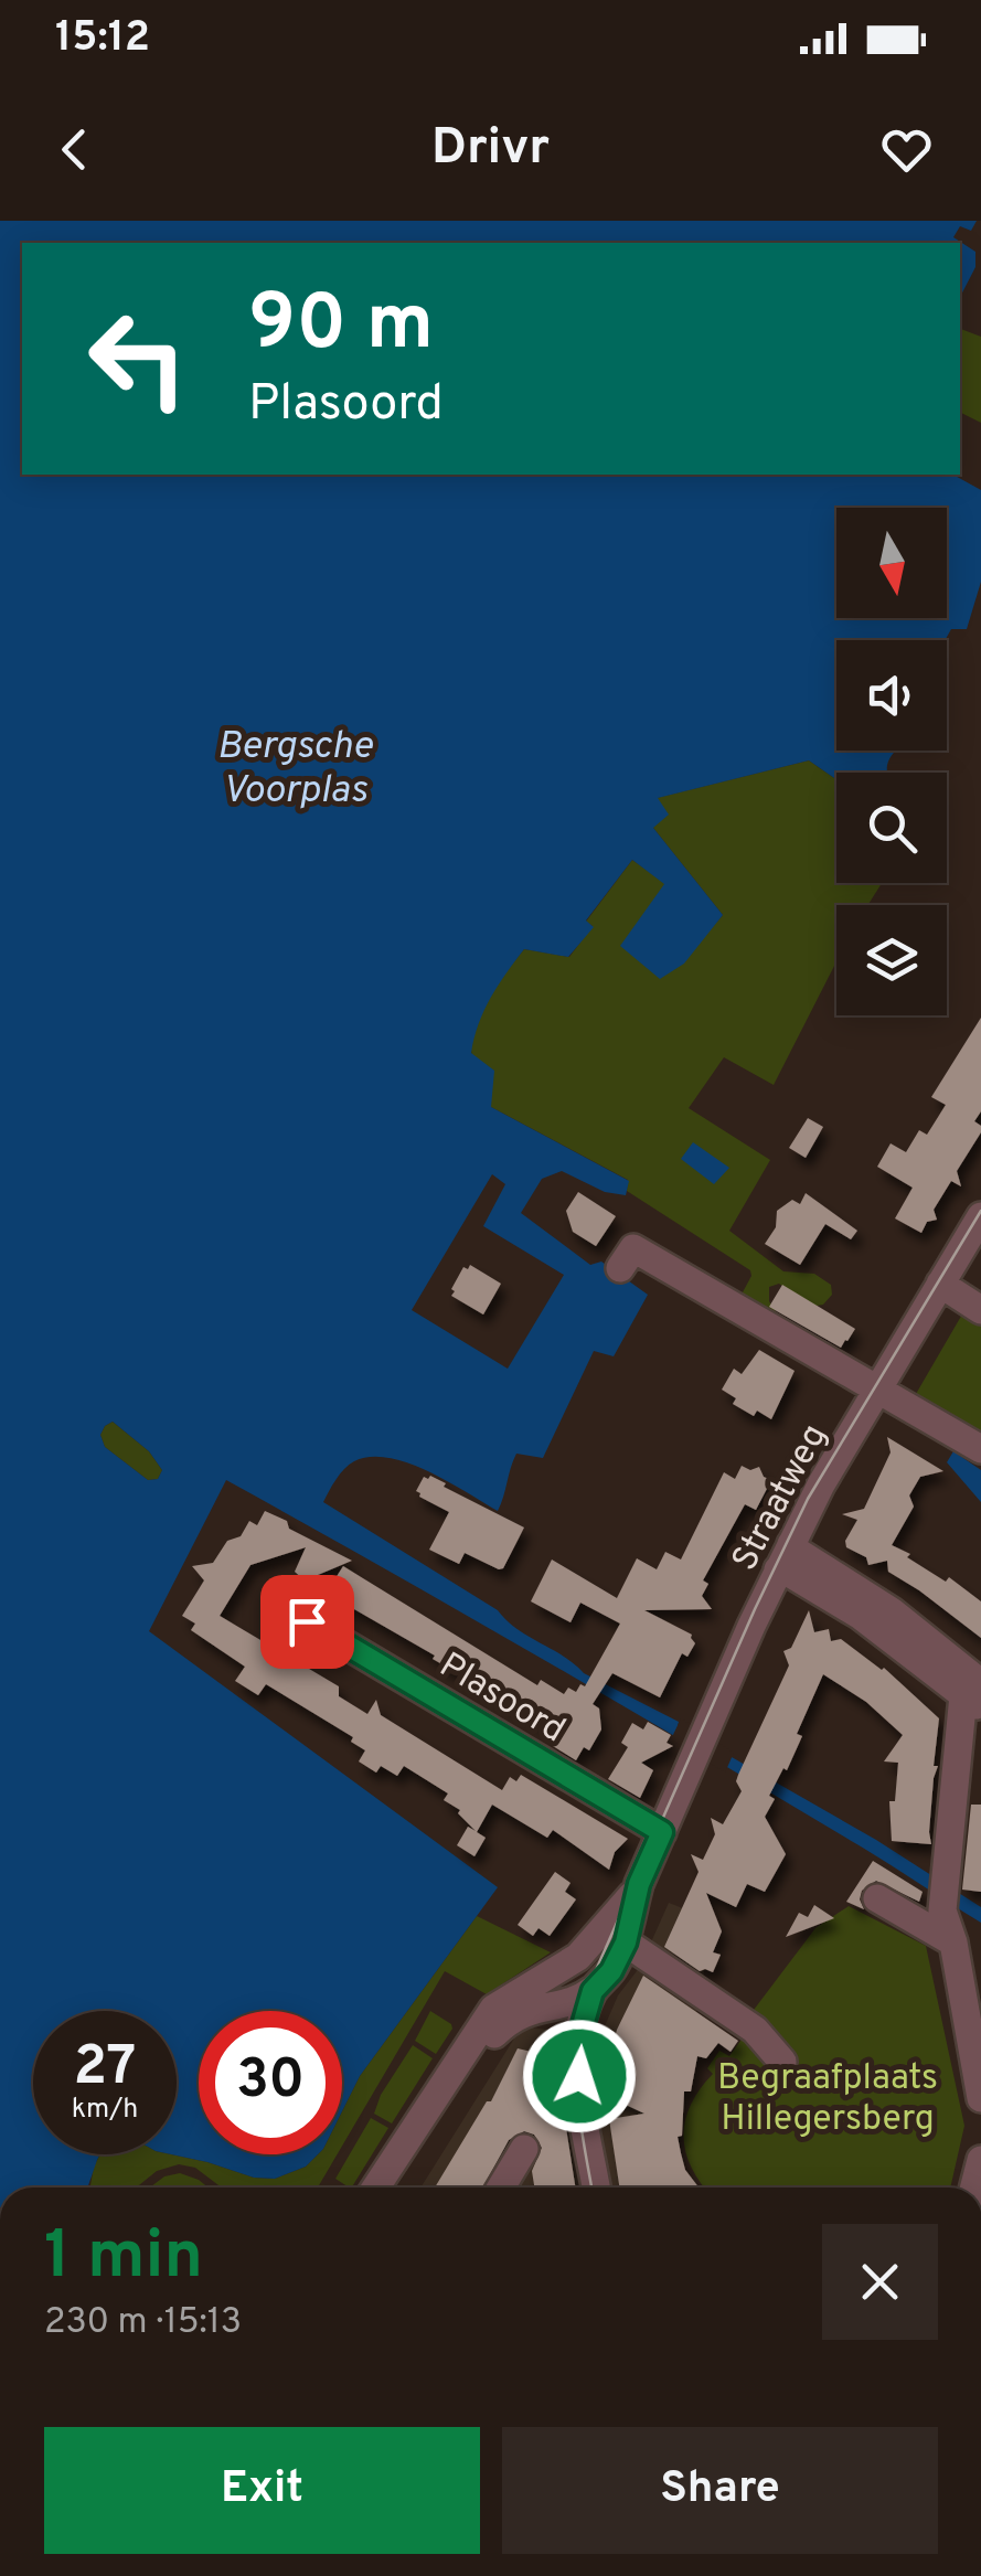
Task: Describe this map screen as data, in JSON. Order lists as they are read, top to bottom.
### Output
{
  "streets": {
    "street": ["Straatweg", "Plasoord"]
  },
  "crossings": [
    ["Straatweg", "Plasoord"]
  ],
  "water": ["Bergsche Voorplas"],
  "parks": ["Begraafplaats Hillegersberg"],
  "north": "bottom",
  "page": {
    "status": "15:12",
    "header": "Drivr",
    "turn": ["90 m", "Plasoord"],
    "speed": "27 km/h",
    "limit": "30",
    "heading": ["1 min", "230 m · 15:13"],
    "buttons": ["Exit", "Share"]
  }
}
